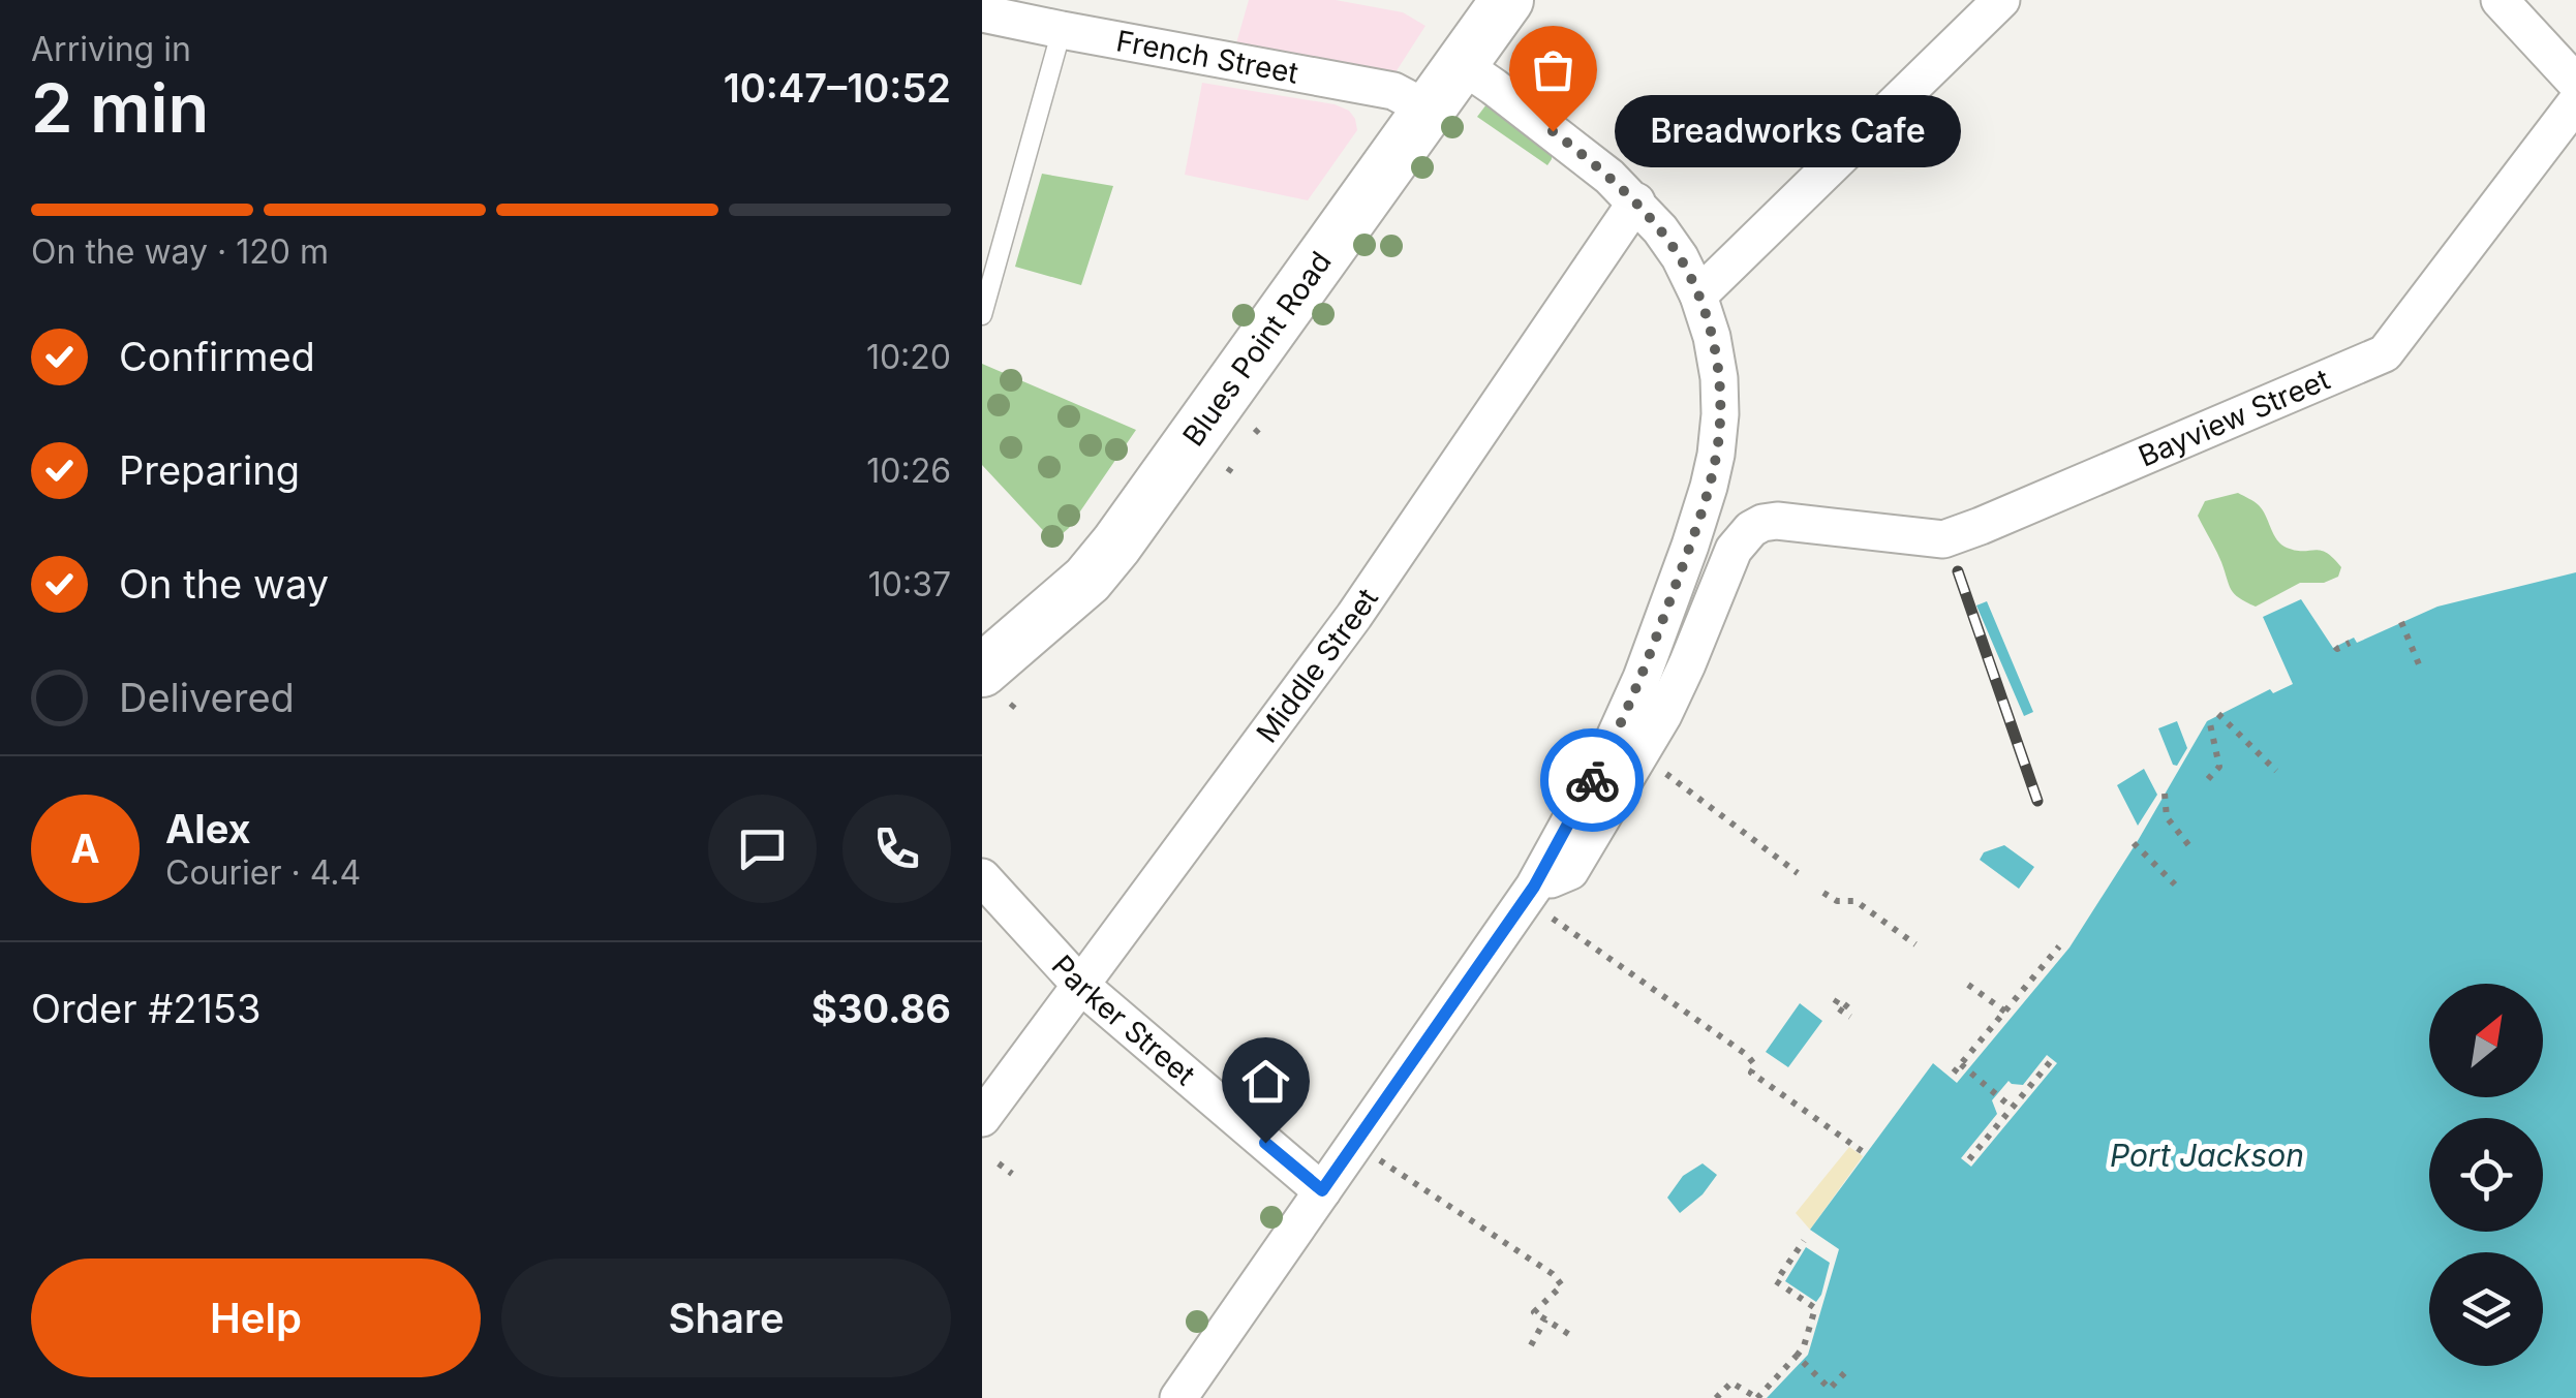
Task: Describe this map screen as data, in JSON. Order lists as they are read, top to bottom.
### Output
{
  "streets": {
    "street": [
      "French Street",
      "Blues Point Road",
      "Bayview Street",
      "Middle Street",
      "Parker Street"
    ]
  },
  "crossings": [
    ["French Street", "Blues Point Road"],
    ["Middle Street", "Parker Street"]
  ],
  "water": ["Port Jackson"],
  "places": ["Breadworks Cafe"],
  "north": "top right",
  "page": {
    "heading": ["2 min", "Arriving in", "10:47–10:52"],
    "panel": [
      "Alex",
      "Courier · 4.4",
      "Order #2153",
      "$30.86"
    ],
    "bubble": "Breadworks Cafe",
    "bar": "On the way · 120 m",
    "list": [
      ["Confirmed", "10:20"],
      ["Preparing", "10:26"],
      ["On the way", "10:37"],
      "Delivered"
    ],
    "round": "A",
    "buttons": ["Help", "Share"]
  }
}
